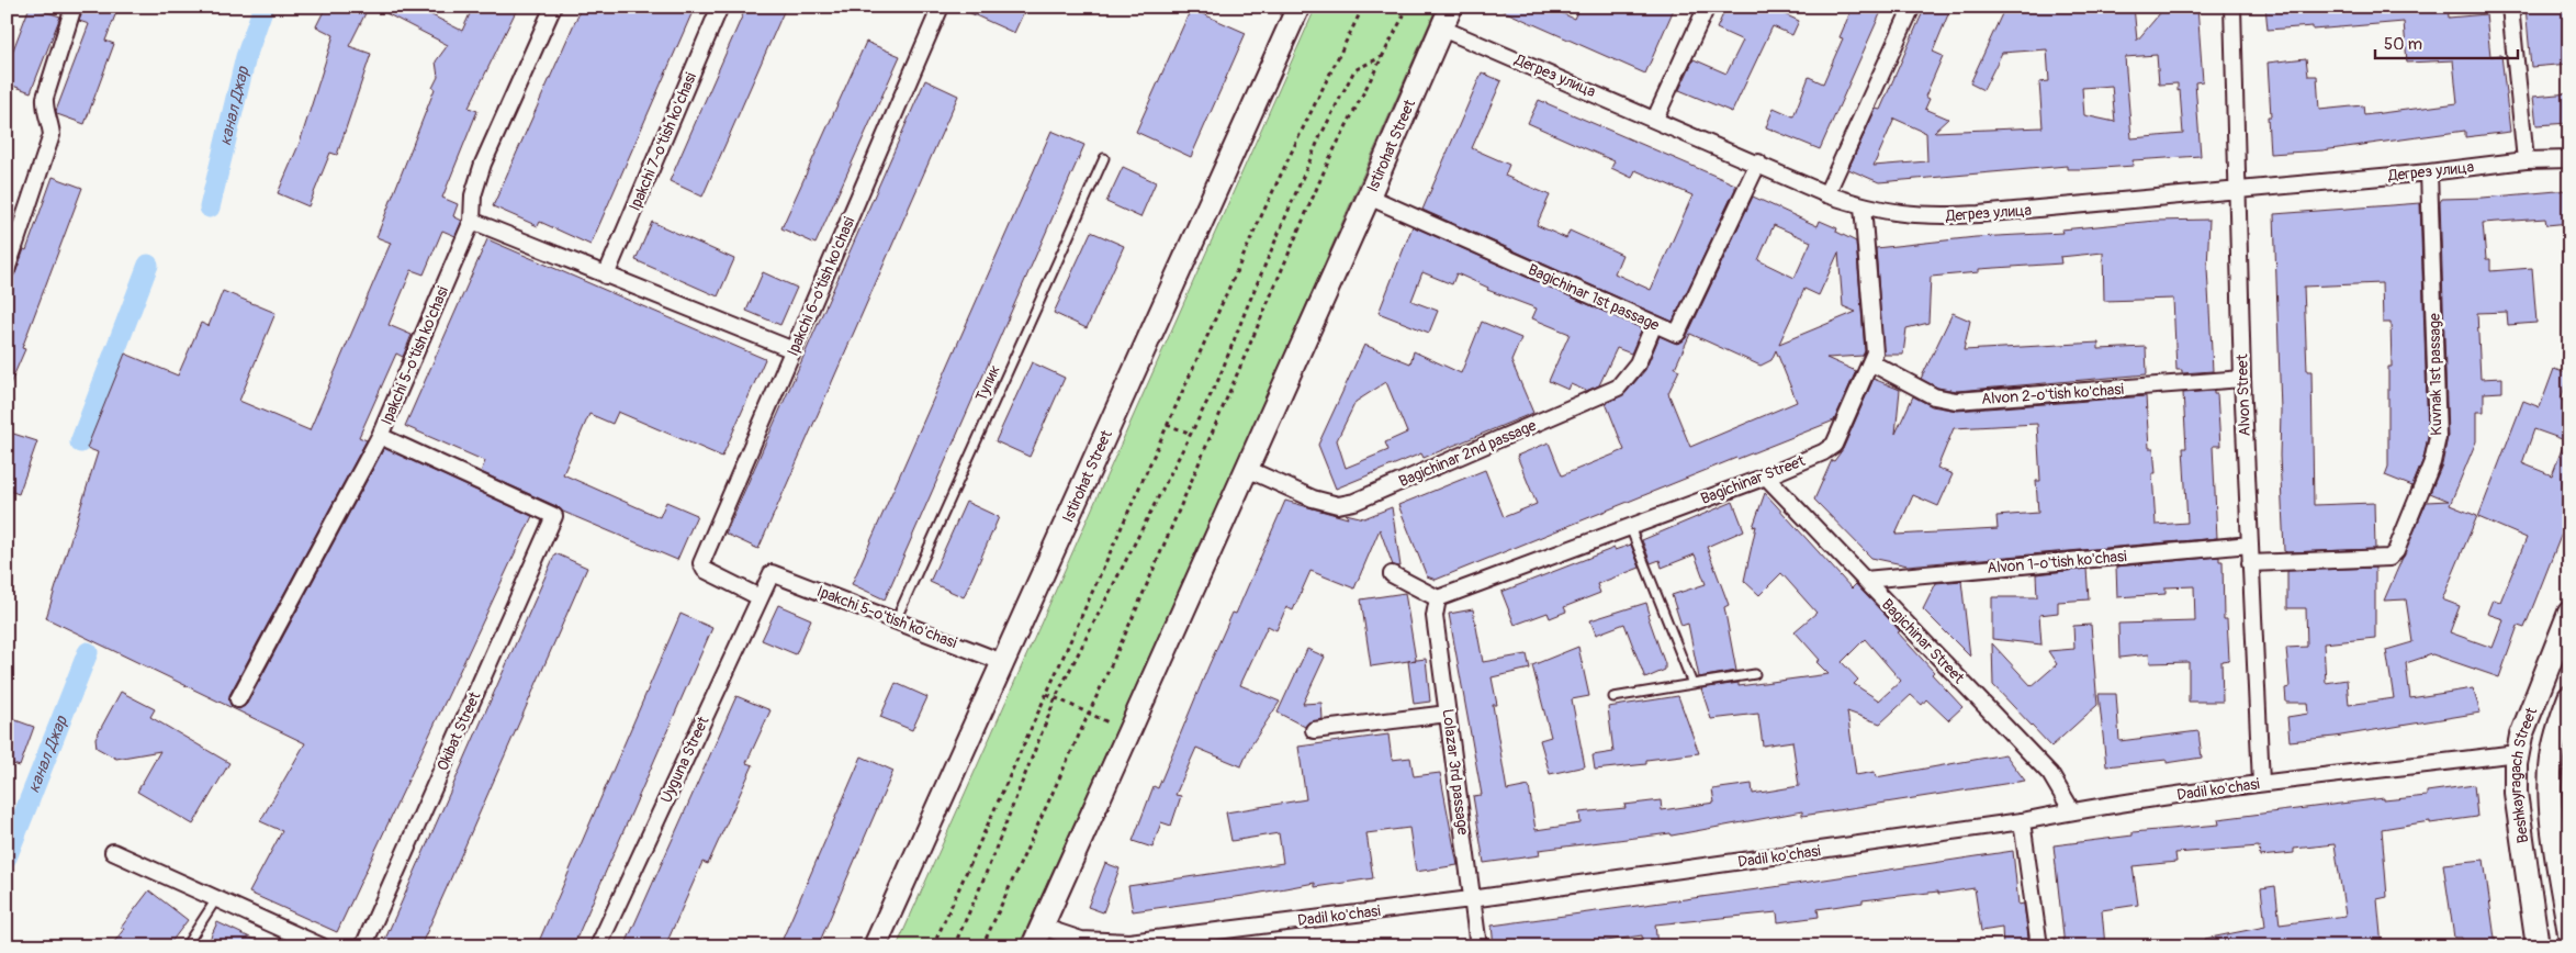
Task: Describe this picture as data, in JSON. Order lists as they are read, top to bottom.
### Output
{
  "streets": {
    "main road": ["Istirohat Street", "Beshkayragach Street"],
    "street": [
      "Дегрез улица",
      "Ipakchi 7-o'tish ko'chasi",
      "Ipakchi 6-o'tish ko'chasi",
      "Bаgichinar 1st passage",
      "Ipakchi 5-o'tish ko'chasi",
      "Kuvnak 1st passage",
      "Alvon 2-o'tish ko'chasi",
      "Alvon Street",
      "Bаgichinar 2nd passage",
      "Bаgichinar Street",
      "Alvon 1-o'tish ko'chasi",
      "Bagichinar Street",
      "Okibat Street",
      "Uyguna Street",
      "Lolazar 3rd passage",
      "Dadil ko'chasi"
    ],
    "lane": ["Тупик"]
  },
  "crossings": [
    ["Дегрез улица", "Istirohat Street"],
    ["Дегрез улица", "Bаgichinar 1st passage"],
    ["Дегрез улица", "Kuvnak 1st passage"],
    ["Дегрез улица", "Alvon Street"],
    ["Дегрез улица", "Bаgichinar Street"],
    ["Istirohat Street", "Bаgichinar 1st passage"],
    ["Istirohat Street", "Ipakchi 5-o'tish ko'chasi"],
    ["Istirohat Street", "Bаgichinar 2nd passage"],
    ["Istirohat Street", "Dadil ko'chasi"],
    ["Ipakchi 6-o'tish ko'chasi", "Uyguna Street"],
    ["Bаgichinar 1st passage", "Bаgichinar 2nd passage"],
    ["Ipakchi 5-o'tish ko'chasi", "Тупик"],
    ["Ipakchi 5-o'tish ko'chasi", "Okibat Street"],
    ["Ipakchi 5-o'tish ko'chasi", "Uyguna Street"],
    ["Kuvnak 1st passage", "Alvon Street"],
    ["Alvon 2-o'tish ko'chasi", "Alvon Street"],
    ["Alvon 2-o'tish ko'chasi", "Bаgichinar Street"],
    ["Alvon Street", "Alvon 1-o'tish ko'chasi"],
    ["Alvon Street", "Dadil ko'chasi"],
    ["Bаgichinar Street", "Bagichinar Street"],
    ["Bаgichinar Street", "Lolazar 3rd passage"],
    ["Alvon 1-o'tish ko'chasi", "Bagichinar Street"],
    ["Bagichinar Street", "Dadil ko'chasi"],
    ["Lolazar 3rd passage", "Dadil ko'chasi"],
    ["Beshkayragach Street", "Dadil ko'chasi"]
  ],
  "water": ["канал Джар"],
  "scale_bar": "50 m"
}
